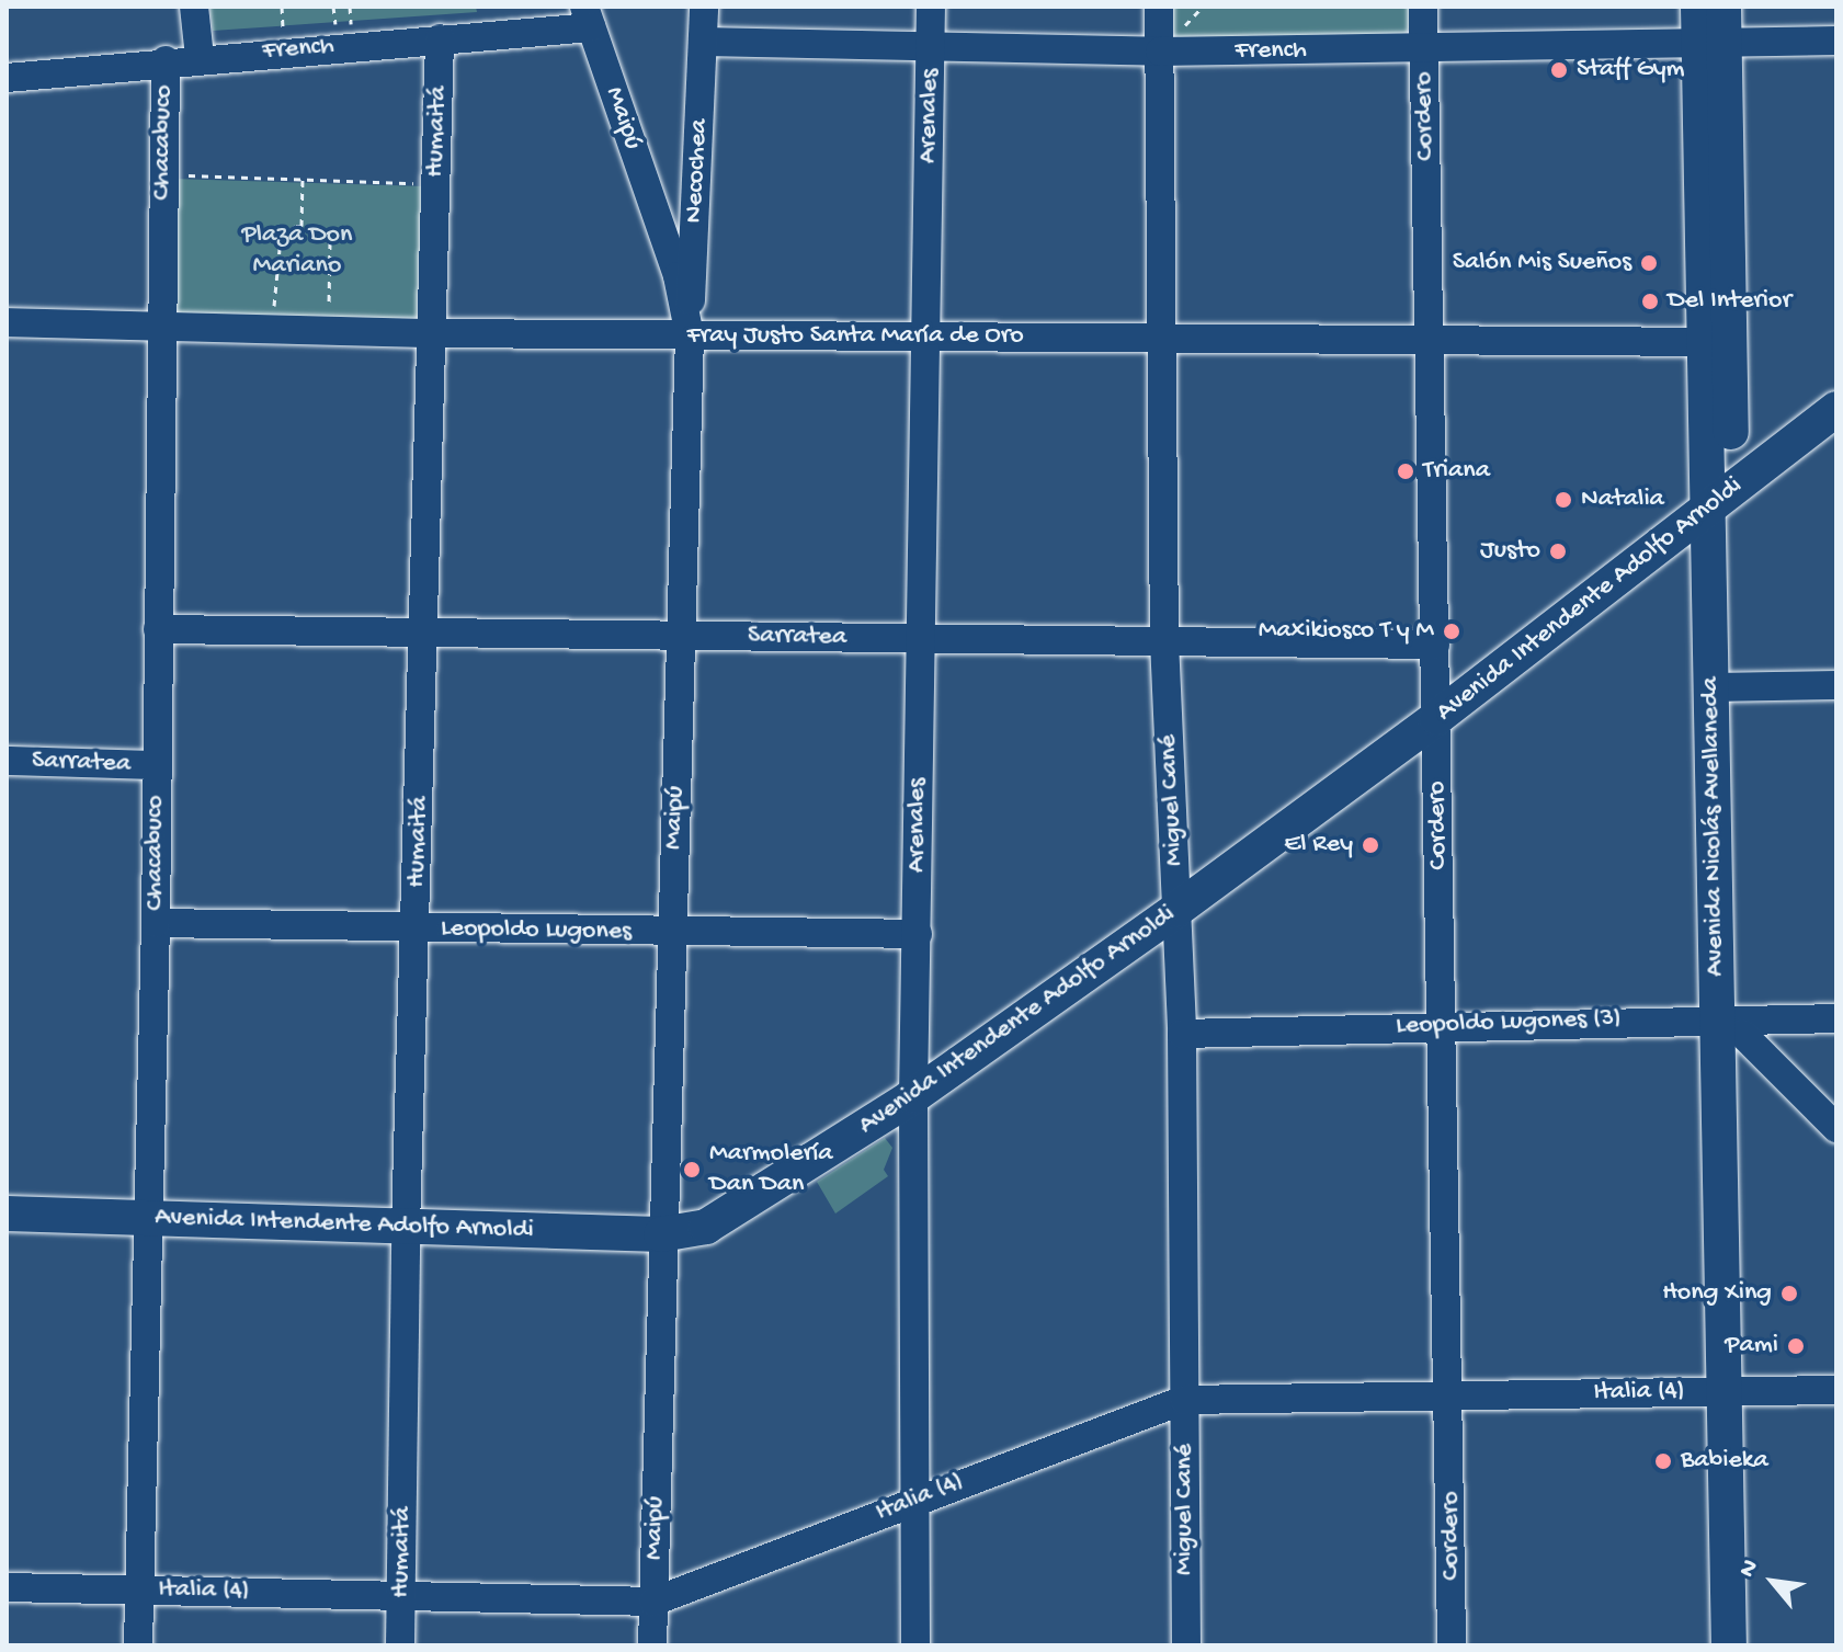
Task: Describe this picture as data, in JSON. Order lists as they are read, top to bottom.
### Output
{
  "streets": {
    "main road": ["Avenida Intendente Adolfo Arnoldi", "Avenida Nicolás Avellaneda"],
    "street": [
      "French",
      "Arenales",
      "Cordero",
      "Maipú",
      "Humaitá",
      "Chacabuco",
      "Necochea",
      "Fray Justo Santa María de Oro",
      "Sarratea",
      "Miguel Cané",
      "Leopoldo Lugones",
      "Leopoldo Lugones (3)",
      "Italia (4)"
    ]
  },
  "crossings": [
    ["French", "Arenales"],
    ["French", "Cordero"],
    ["French", "Maipú"],
    ["French", "Humaitá"],
    ["French", "Chacabuco"],
    ["French", "Necochea"],
    ["French", "Miguel Cané"],
    ["French", "Avenida Nicolás Avellaneda"],
    ["Arenales", "Fray Justo Santa María de Oro"],
    ["Arenales", "Avenida Intendente Adolfo Arnoldi"],
    ["Arenales", "Sarratea"],
    ["Arenales", "Leopoldo Lugones"],
    ["Arenales", "Italia (4)"],
    ["Cordero", "Fray Justo Santa María de Oro"],
    ["Cordero", "Avenida Intendente Adolfo Arnoldi"],
    ["Cordero", "Sarratea"],
    ["Cordero", "Leopoldo Lugones (3)"],
    ["Cordero", "Italia (4)"],
    ["Maipú", "Necochea"],
    ["Maipú", "Fray Justo Santa María de Oro"],
    ["Maipú", "Avenida Intendente Adolfo Arnoldi"],
    ["Maipú", "Sarratea"],
    ["Maipú", "Leopoldo Lugones"],
    ["Maipú", "Italia (4)"],
    ["Humaitá", "Fray Justo Santa María de Oro"],
    ["Humaitá", "Avenida Intendente Adolfo Arnoldi"],
    ["Humaitá", "Sarratea"],
    ["Humaitá", "Leopoldo Lugones"],
    ["Humaitá", "Italia (4)"],
    ["Chacabuco", "Fray Justo Santa María de Oro"],
    ["Chacabuco", "Avenida Intendente Adolfo Arnoldi"],
    ["Chacabuco", "Sarratea"],
    ["Chacabuco", "Leopoldo Lugones"],
    ["Chacabuco", "Italia (4)"],
    ["Necochea", "Fray Justo Santa María de Oro"],
    ["Fray Justo Santa María de Oro", "Miguel Cané"],
    ["Fray Justo Santa María de Oro", "Avenida Nicolás Avellaneda"],
    ["Avenida Intendente Adolfo Arnoldi", "Miguel Cané"],
    ["Avenida Intendente Adolfo Arnoldi", "Avenida Nicolás Avellaneda"],
    ["Sarratea", "Miguel Cané"],
    ["Miguel Cané", "Leopoldo Lugones (3)"],
    ["Miguel Cané", "Italia (4)"],
    ["Avenida Nicolás Avellaneda", "Leopoldo Lugones (3)"],
    ["Avenida Nicolás Avellaneda", "Italia (4)"]
  ],
  "parks": ["Plaza Don Mariano"],
  "places": [
    "Staff Gym",
    "Salón Mis Sueños",
    "Del Interior",
    "Triana",
    "Natalia",
    "Justo",
    "Maxikiosco T y M",
    "El Rey",
    "Marmolería Dan Dan",
    "Hong Xing",
    "Pami",
    "Babieka"
  ],
  "north": "top left"
}
